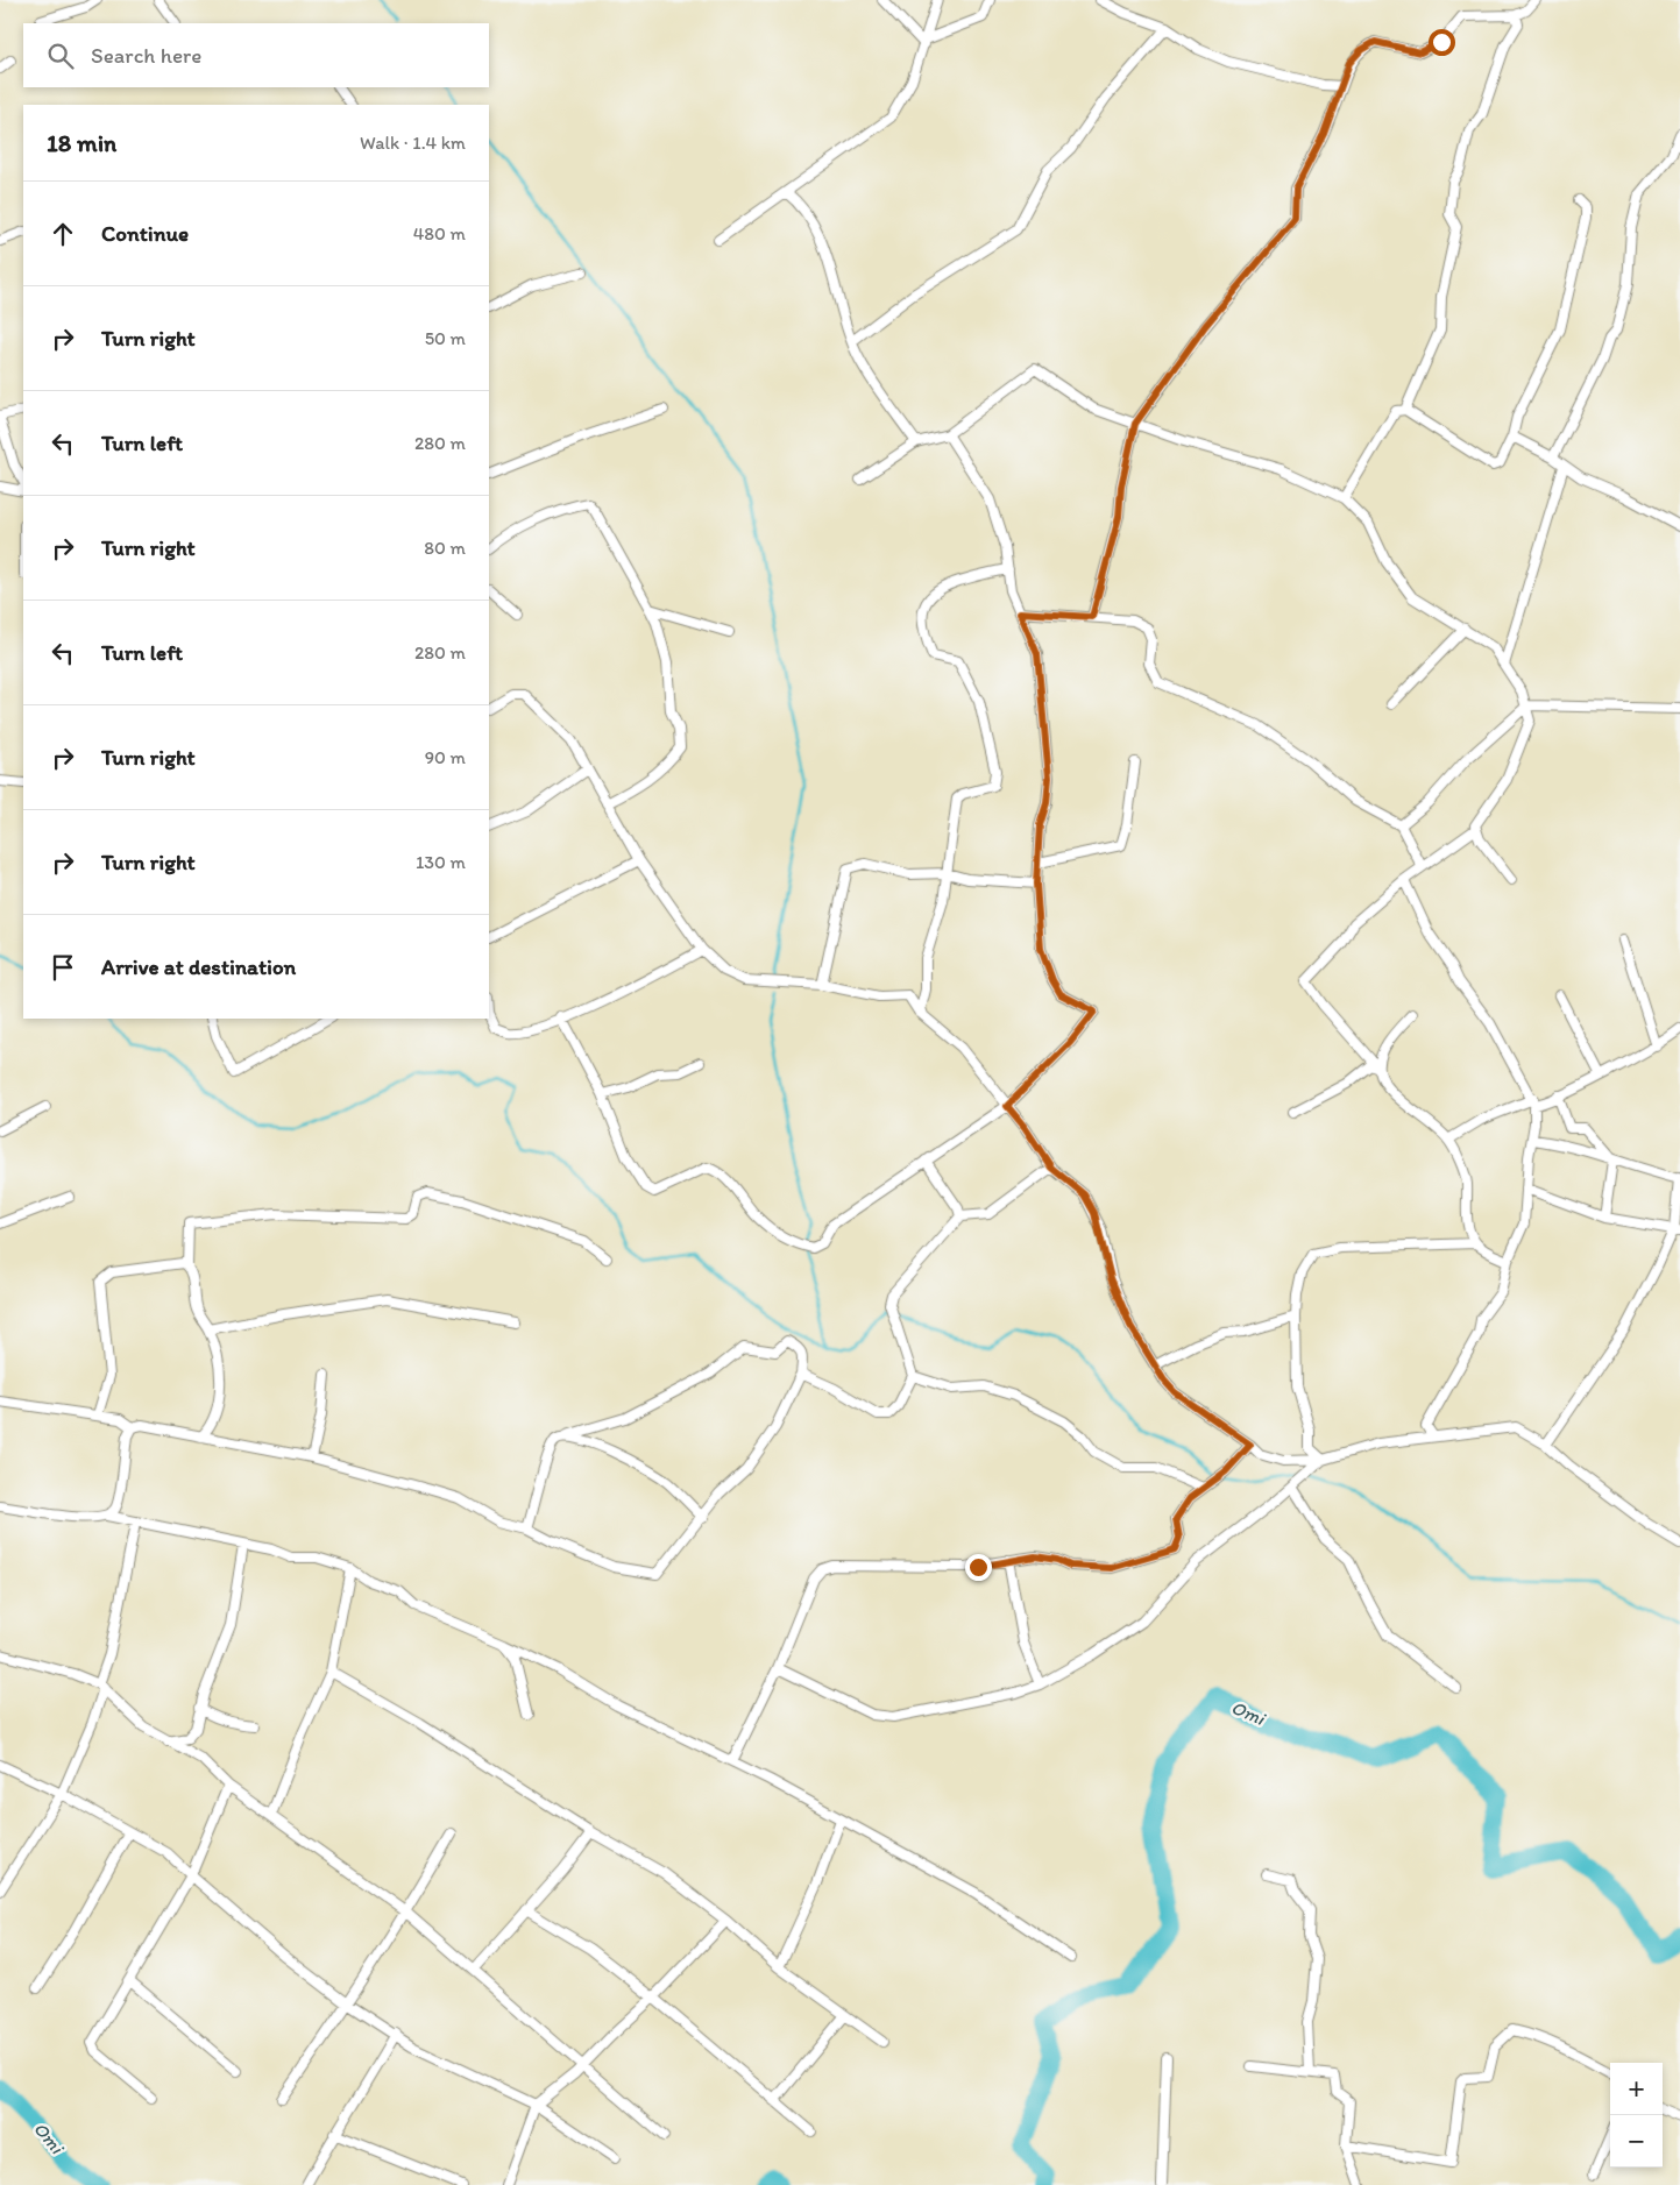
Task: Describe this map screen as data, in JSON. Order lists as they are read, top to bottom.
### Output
{
  "water": ["Omi"],
  "page": {
    "search": "Search here",
    "heading": ["18 min", "Walk · 1.4 km"],
    "list": [
      ["Continue", "480 m"],
      ["Turn right", "50 m"],
      ["Turn left", "280 m"],
      ["Turn right", "80 m"],
      ["Turn left", "280 m"],
      ["Turn right", "90 m"],
      ["Turn right", "130 m"],
      "Arrive at destination"
    ],
    "map_buttons": ["+", "−"]
  }
}
